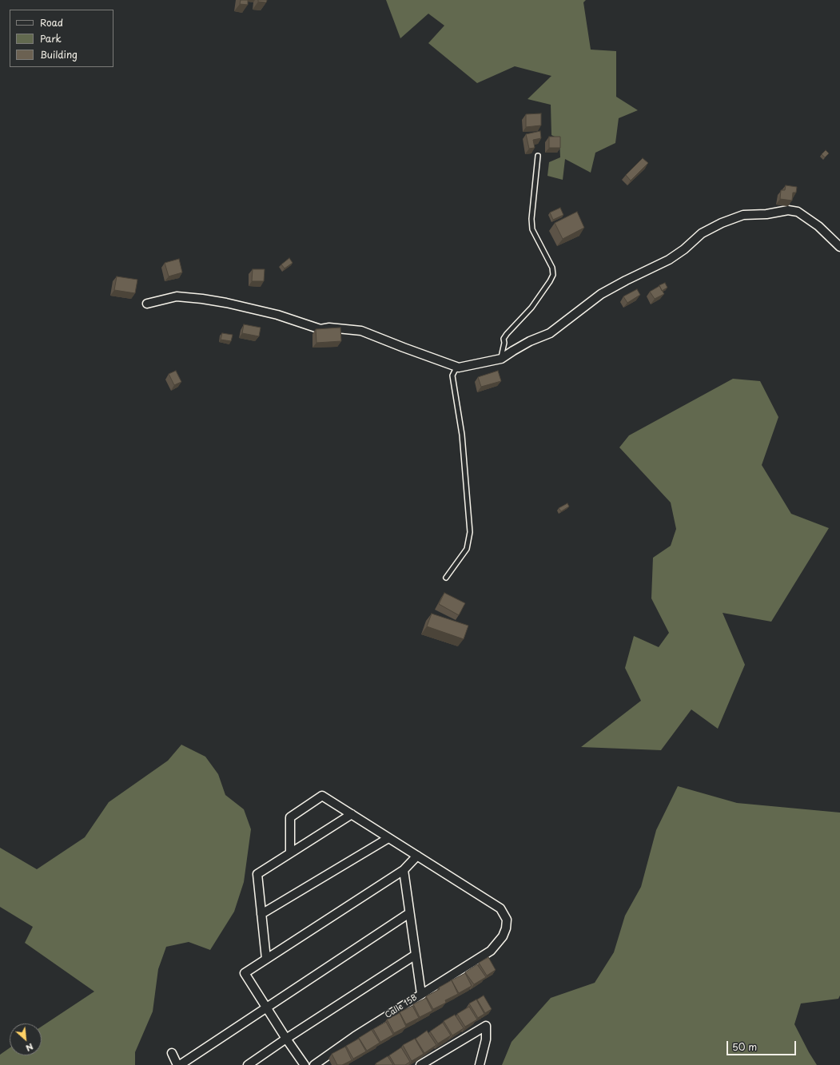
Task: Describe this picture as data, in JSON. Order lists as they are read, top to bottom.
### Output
{
  "streets": {
    "street": ["Calle 15B"]
  },
  "legend": ["Road", "Park", "Building"],
  "scale_bar": "50 m",
  "north": "bottom right"
}
